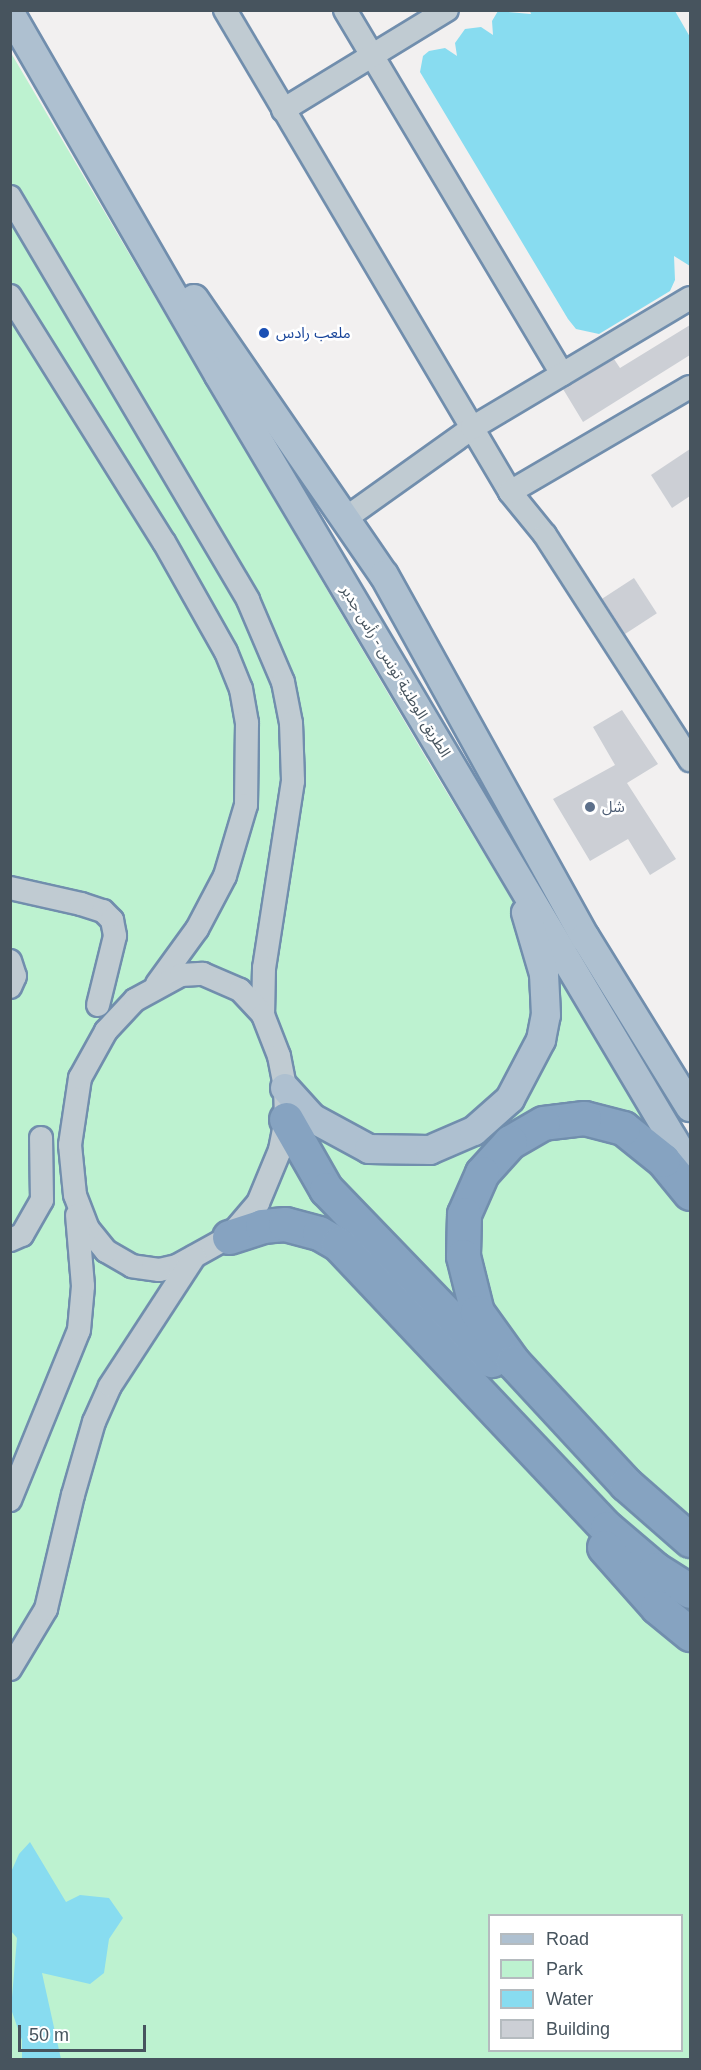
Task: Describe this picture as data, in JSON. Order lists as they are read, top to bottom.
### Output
{
  "streets": {
    "main road": ["الطريق الوطنية تونس - رأس جدير"]
  },
  "places": ["ملعب رادس", "شل"],
  "legend": [
    "Road",
    "Park",
    "Water",
    "Building"
  ],
  "scale_bar": "50 m"
}
